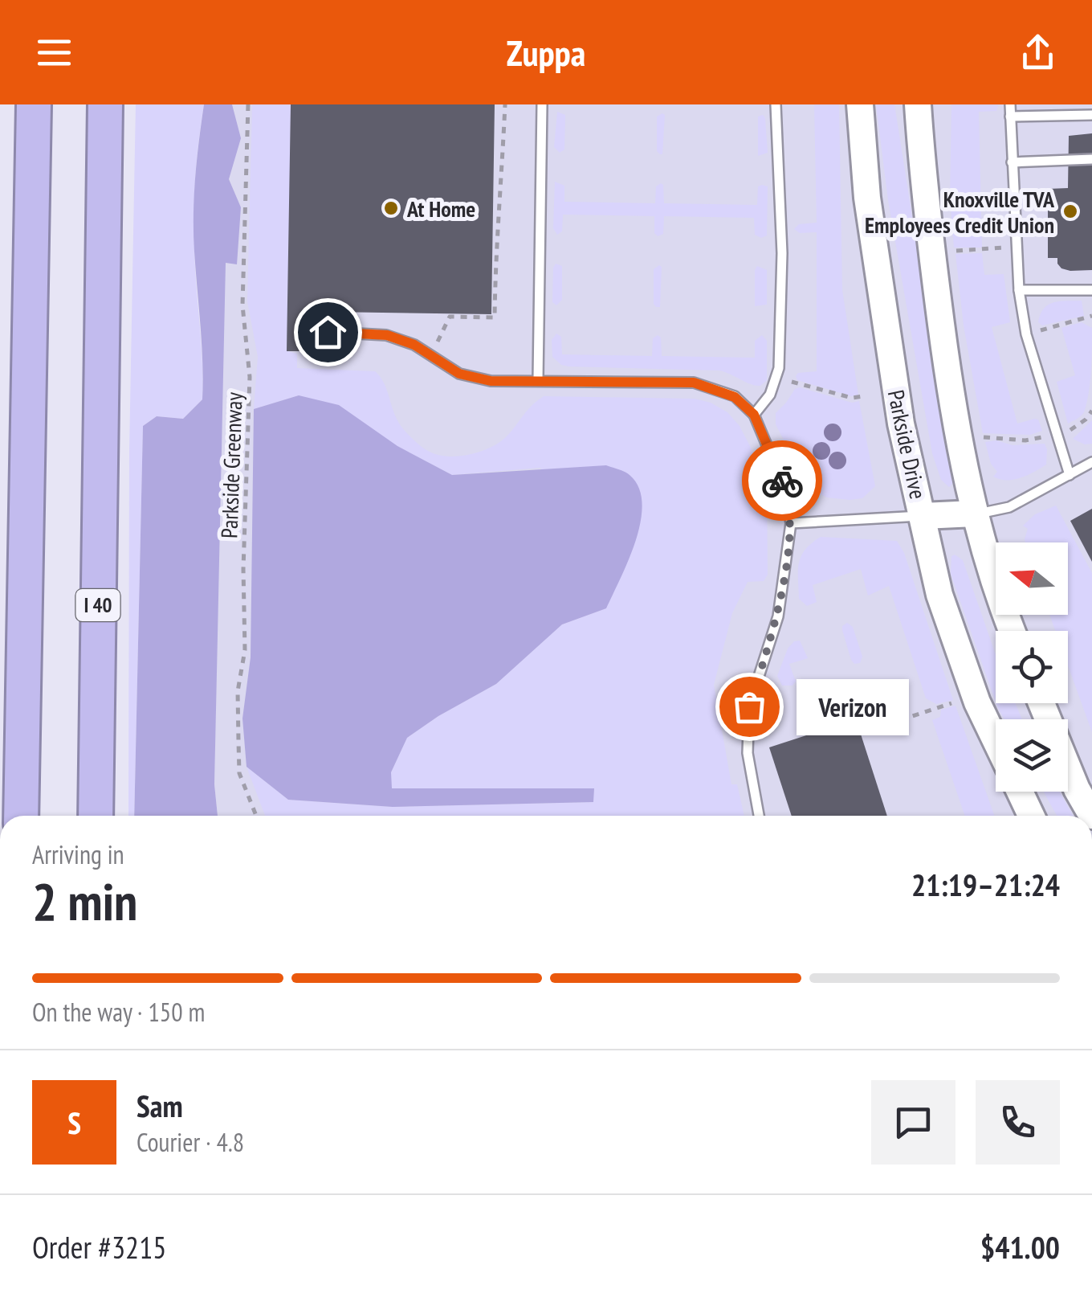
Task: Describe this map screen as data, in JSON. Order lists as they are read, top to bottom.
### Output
{
  "streets": {
    "highway": ["I 40"],
    "street": ["Parkside Drive"],
    "path": ["Parkside Greenway"]
  },
  "places": ["At Home", "Knoxville TVA Employees Credit Union", "Verizon"],
  "north": "left",
  "page": {
    "header": "Zuppa",
    "bubble": "Verizon",
    "heading": ["2 min", "Arriving in", "21:19–21:24"],
    "panel": [
      "Sam",
      "Courier · 4.8",
      "Order #3215",
      "$41.00"
    ],
    "bar": "On the way · 150 m",
    "round": "S"
  }
}
